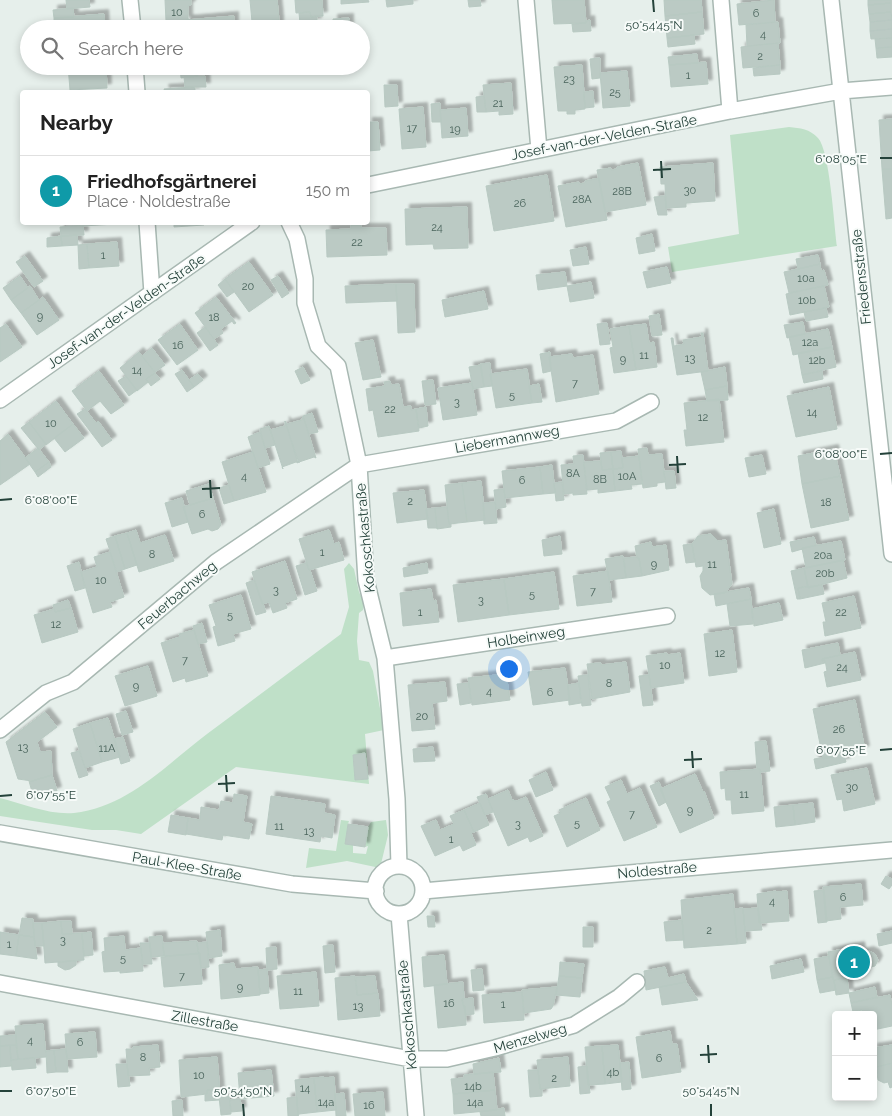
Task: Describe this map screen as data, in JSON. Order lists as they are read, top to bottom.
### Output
{
  "streets": {
    "street": [
      "Josef-van-der-Velden-Straße",
      "Friedensstraße",
      "Liebermannweg",
      "Kokoschkastraße",
      "Feuerbachweg",
      "Holbeinweg",
      "Paul-Klee-Straße",
      "Noldestraße",
      "Zillestraße",
      "Menzelweg"
    ]
  },
  "crossings": [
    ["Josef-van-der-Velden-Straße", "Friedensstraße"],
    ["Liebermannweg", "Kokoschkastraße"],
    ["Liebermannweg", "Feuerbachweg"],
    ["Kokoschkastraße", "Feuerbachweg"],
    ["Kokoschkastraße", "Holbeinweg"],
    ["Kokoschkastraße", "Paul-Klee-Straße"],
    ["Kokoschkastraße", "Noldestraße"],
    ["Kokoschkastraße", "Zillestraße"],
    ["Kokoschkastraße", "Menzelweg"],
    ["Paul-Klee-Straße", "Noldestraße"],
    ["Zillestraße", "Menzelweg"]
  ],
  "house_numbers": [
    "10",
    "6",
    "4",
    "2",
    "1",
    "23",
    "25",
    "21",
    "17",
    "19",
    "30",
    "28B",
    "28A",
    "26",
    "24",
    "22",
    "1",
    "10a",
    "20",
    "10b",
    "9",
    "18",
    "12a",
    "16",
    "11",
    "13",
    "9",
    "12b",
    "14",
    "7",
    "5",
    "3",
    "22",
    "14",
    "12",
    "10",
    "8A",
    "4",
    "10A",
    "8B",
    "6",
    "2",
    "18",
    "6",
    "1",
    "8",
    "20a",
    "9",
    "11",
    "20b",
    "10",
    "3",
    "7",
    "5",
    "3",
    "1",
    "22",
    "5",
    "12",
    "12",
    "7",
    "10",
    "24",
    "8",
    "9",
    "4",
    "6",
    "20",
    "26",
    "13",
    "11A",
    "30",
    "11",
    "9",
    "7",
    "5",
    "3",
    "11",
    "13",
    "1",
    "6",
    "4",
    "2",
    "3",
    "1",
    "5",
    "7",
    "9",
    "11",
    "16",
    "1",
    "13",
    "4",
    "6",
    "8",
    "6",
    "4b",
    "10",
    "2",
    "14b",
    "14",
    "14a",
    "14a",
    "16"
  ],
  "page": {
    "search": "Search here",
    "heading": "Nearby",
    "list": [
      {
        "mark": "1",
        "name": "Friedhofsgärtnerei",
        "note": "Place · Noldestraße",
        "value": "150 m"
      }
    ],
    "pins": "1",
    "map_buttons": ["+", "−"]
  },
  "coordinates": [
    "50°54'45\"N",
    "6°08'05\"E",
    "6°08'00\"E",
    "6°07'55\"E",
    "6°07'50\"E",
    "50°54'50\"N"
  ]
}
